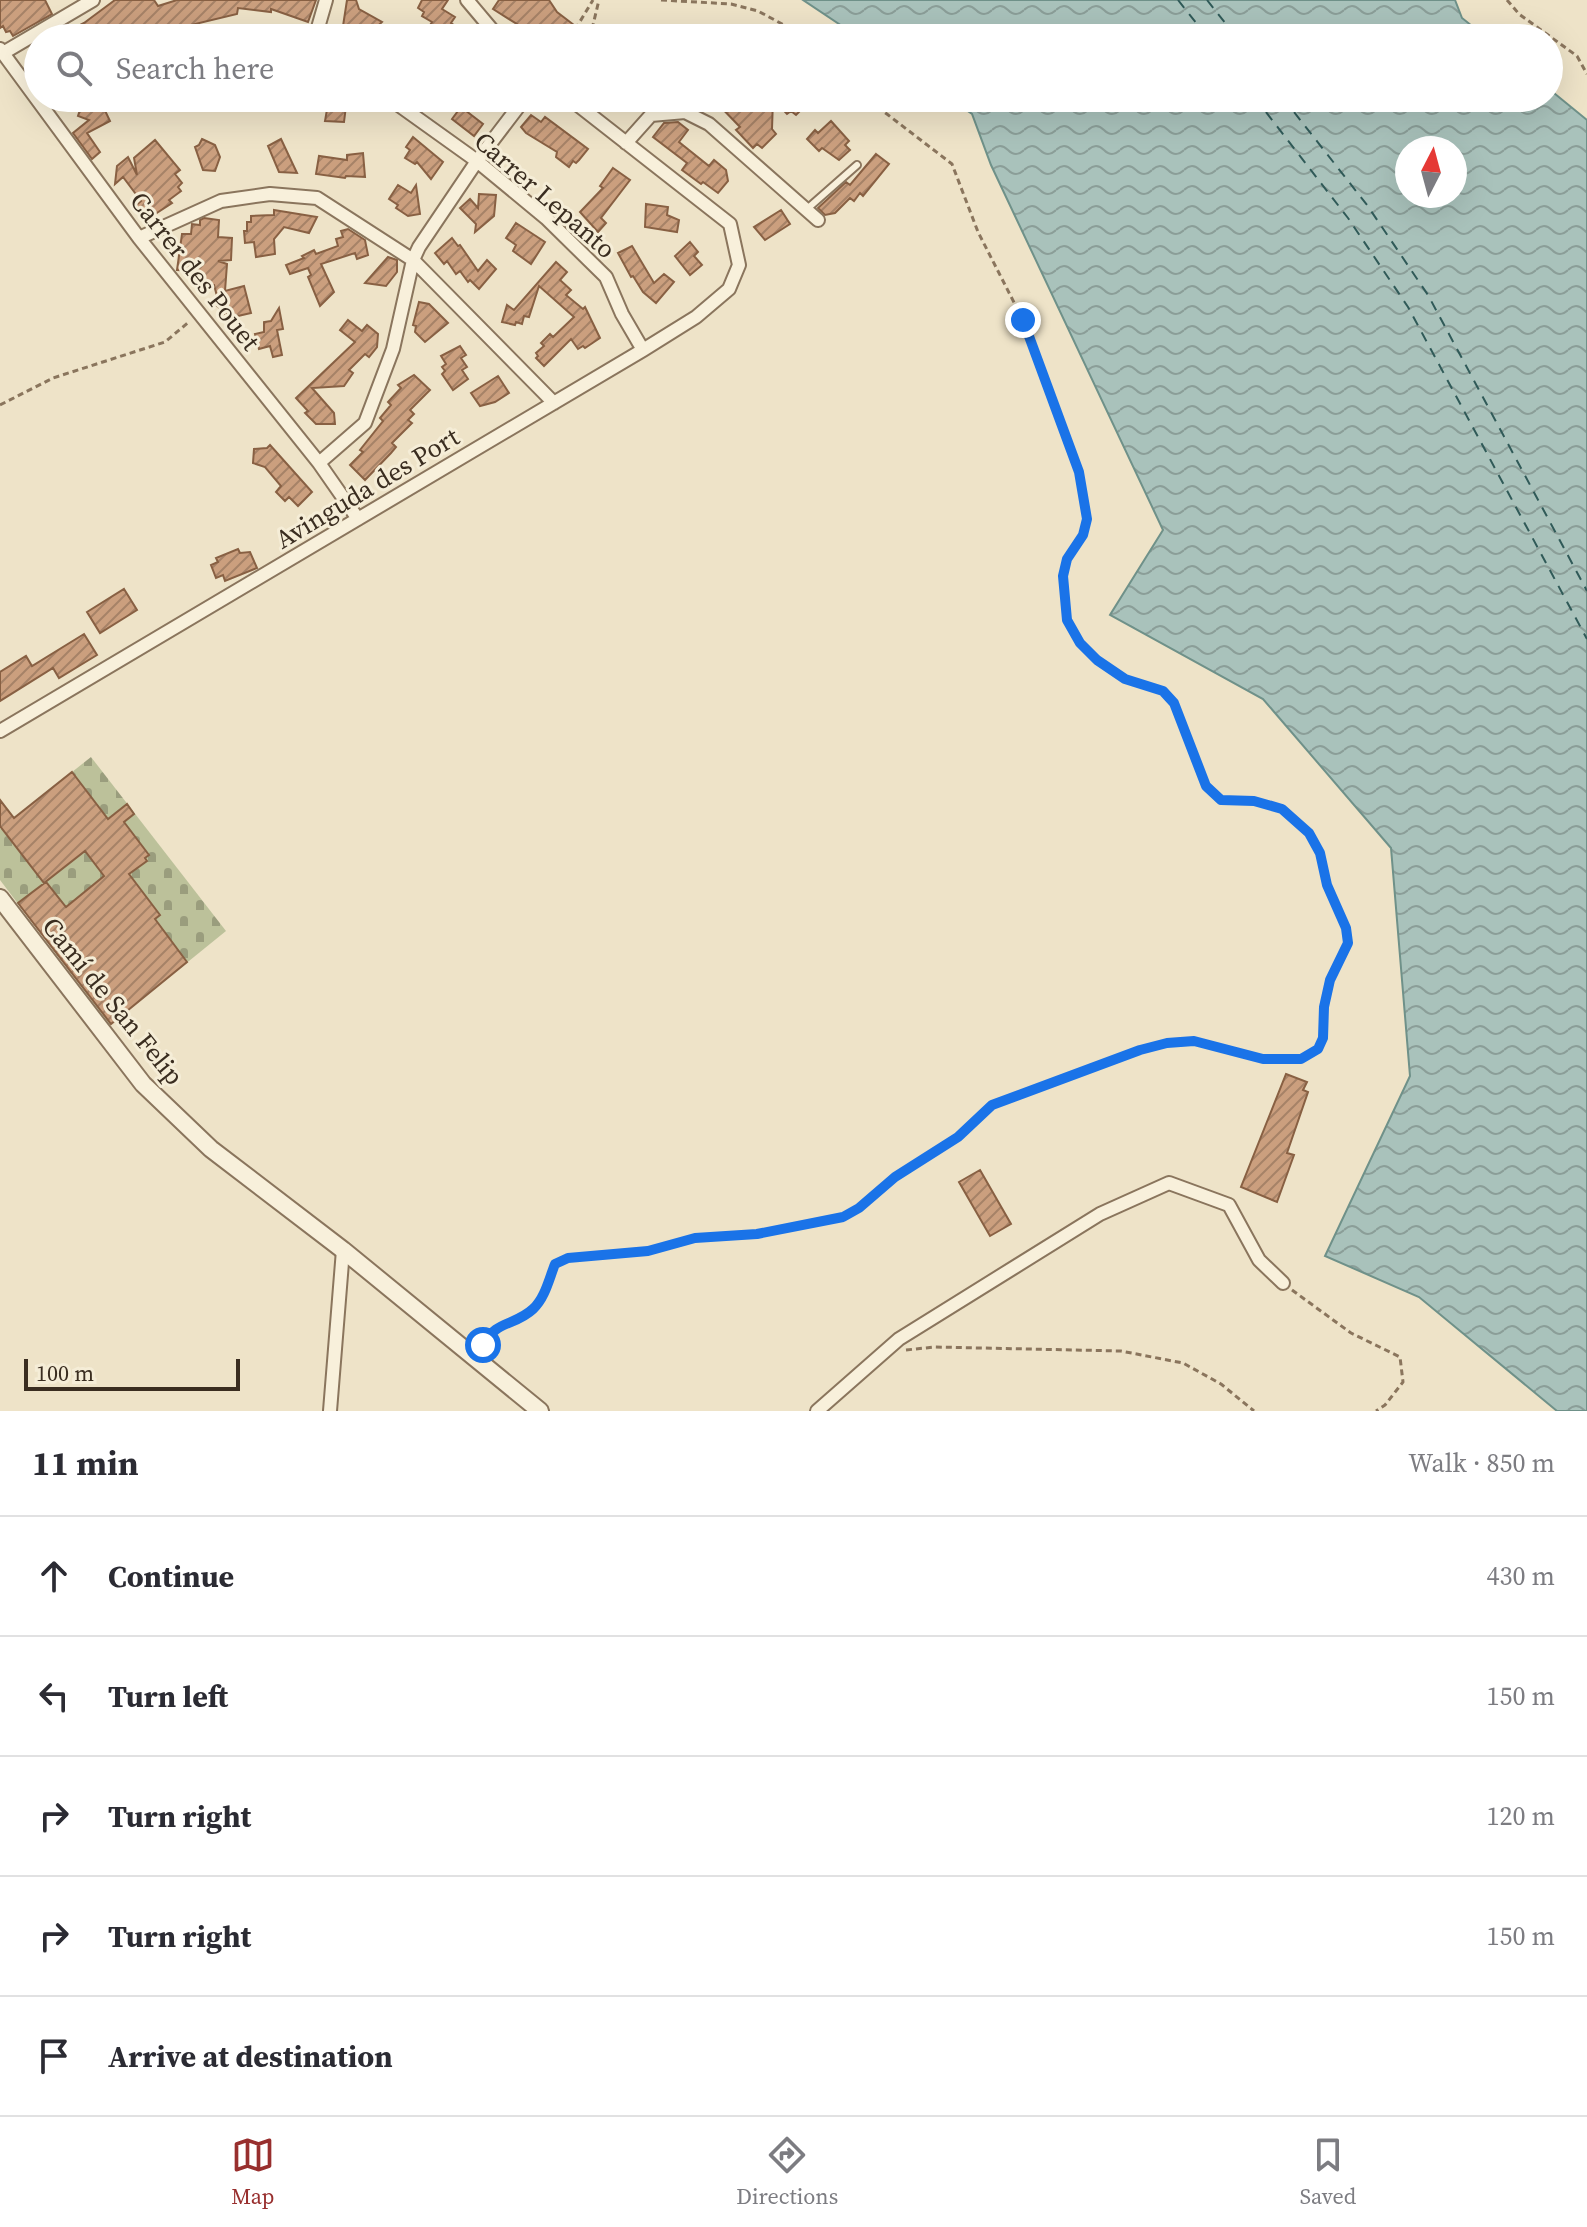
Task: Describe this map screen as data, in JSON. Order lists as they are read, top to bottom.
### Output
{
  "streets": {
    "street": [
      "Carrer Lepanto",
      "Carrer des Pouet",
      "Avinguda des Port",
      "Camí de San Felip"
    ]
  },
  "crossings": [
    ["Carrer Lepanto", "Avinguda des Port"],
    ["Carrer des Pouet", "Avinguda des Port"]
  ],
  "scale_bar": "100 m",
  "north": "top",
  "page": {
    "search": "Search here",
    "scale": "100 m",
    "heading": ["11 min", "Walk · 850 m"],
    "list": [
      ["Continue", "430 m"],
      ["Turn left", "150 m"],
      ["Turn right", "120 m"],
      ["Turn right", "150 m"],
      "Arrive at destination"
    ],
    "nav": ["Map", "Directions", "Saved"]
  }
}
